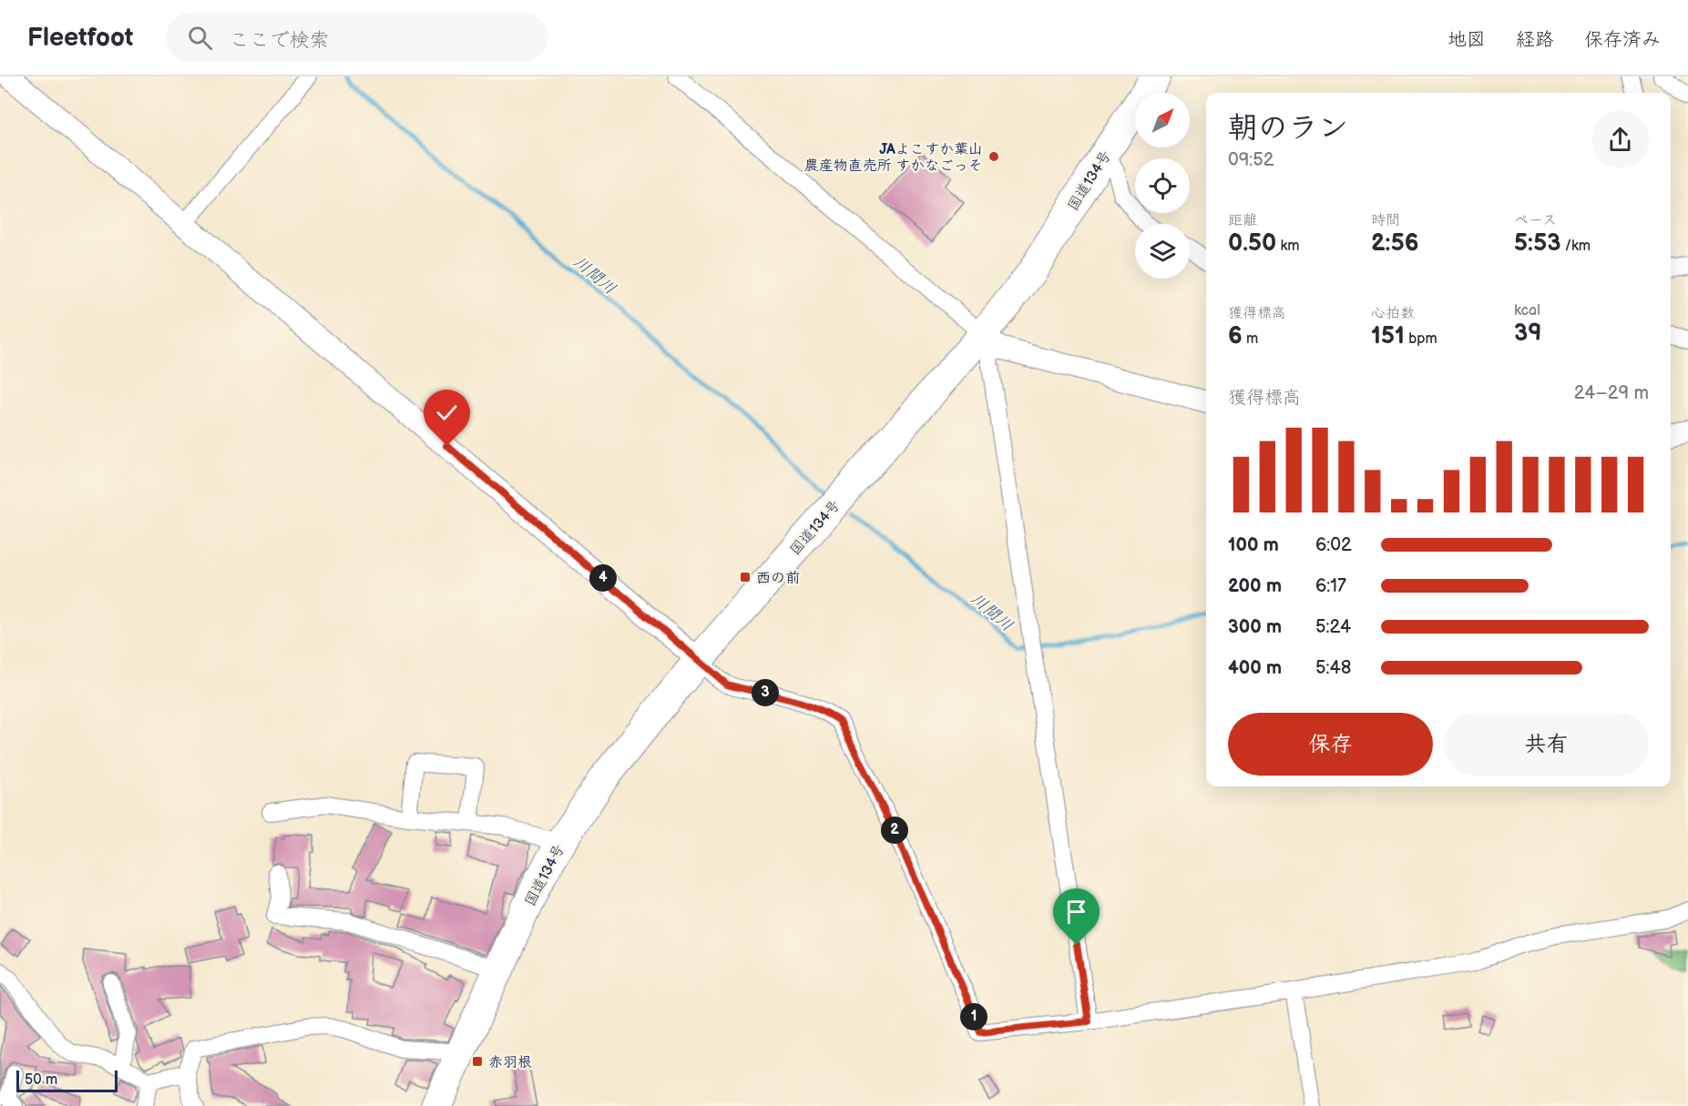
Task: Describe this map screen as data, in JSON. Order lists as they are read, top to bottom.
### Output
{
  "streets": {
    "highway": ["国道134号"]
  },
  "water": ["川間川"],
  "places": {
    "other": ["JAよこすか葉山 農産物直売所 すかなごっそ"],
    "transit": ["西の前", "赤羽根"]
  },
  "scale_bar": "50 m",
  "north": "top right",
  "page": {
    "header": "Fleetfoot",
    "search": "ここで検索",
    "nav": ["地図", "経路", "保存済み"],
    "heading": ["朝のラン", "09:52"],
    "stats": [
      ["距離", "0.50 km"],
      ["時間", "2:56"],
      ["ペース", "5:53 /km"],
      ["獲得標高", "6 m"],
      ["心拍数", "151 bpm"],
      ["kcal", "39"]
    ],
    "chart": ["獲得標高", "24–29 m"],
    "list": [
      {
        "name": "100 m",
        "note": "6:02"
      },
      {
        "name": "200 m",
        "note": "6:17"
      },
      {
        "name": "300 m",
        "note": "5:24"
      },
      {
        "name": "400 m",
        "note": "5:48"
      }
    ],
    "pins": [
      "4",
      "3",
      "2",
      "1"
    ],
    "buttons": ["保存", "共有"],
    "scale": "50 m"
  }
}
